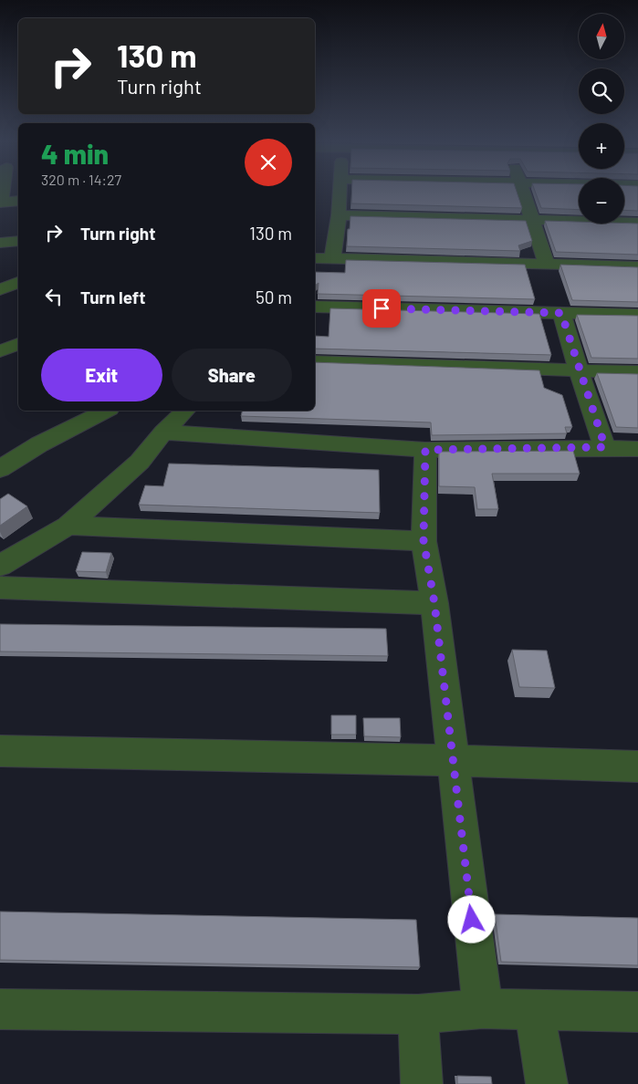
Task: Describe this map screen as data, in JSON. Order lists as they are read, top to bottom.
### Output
{
  "north": "top",
  "page": {
    "map_buttons": ["+", "−"],
    "turn": ["130 m", "Turn right"],
    "heading": ["4 min", "320 m · 14:27"],
    "list": [
      {
        "name": "Turn right",
        "value": "130 m"
      },
      {
        "name": "Turn left",
        "value": "50 m"
      }
    ],
    "buttons": ["Exit", "Share"]
  }
}
